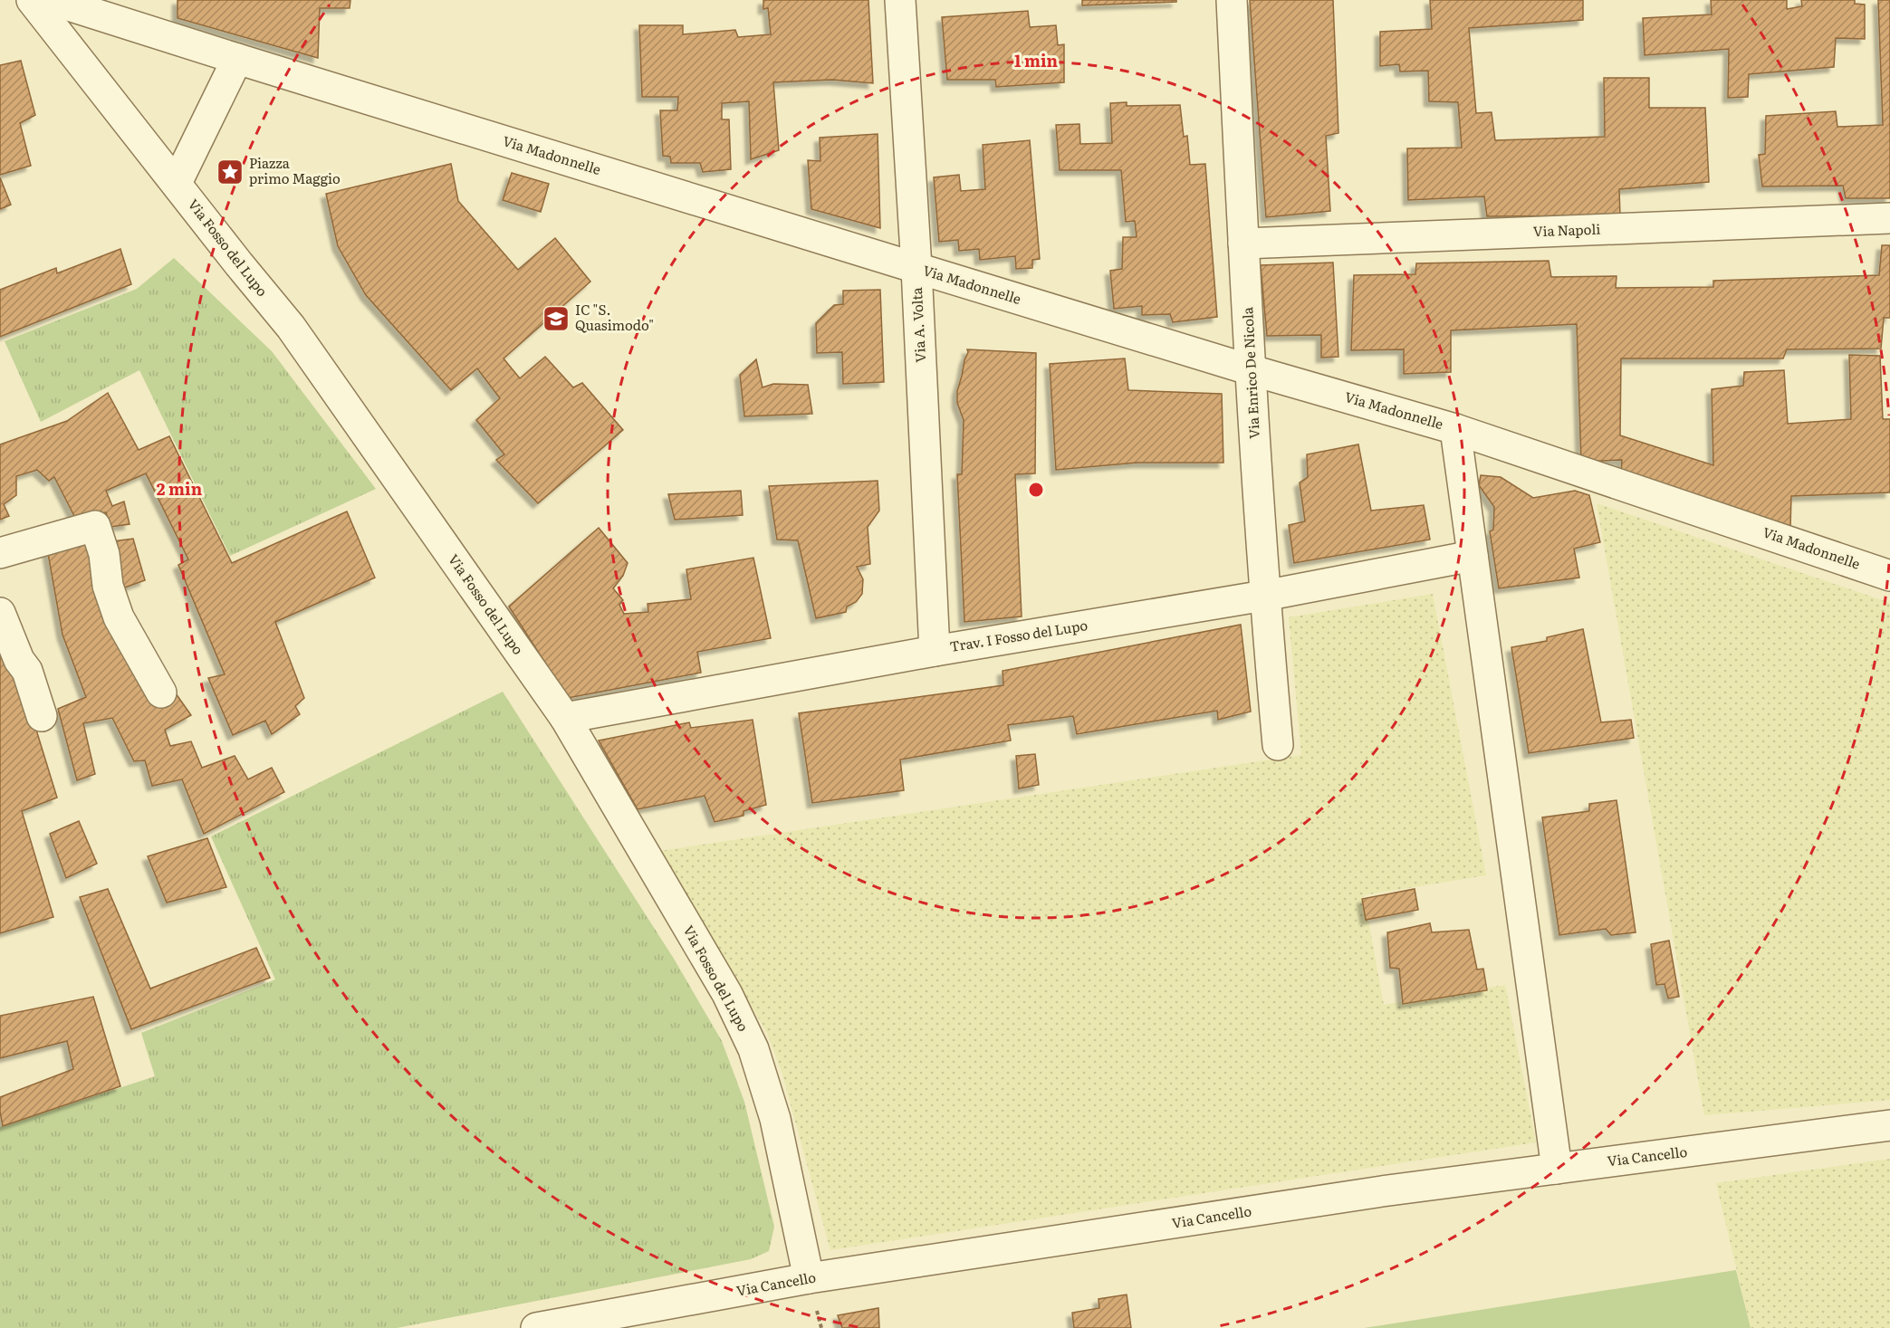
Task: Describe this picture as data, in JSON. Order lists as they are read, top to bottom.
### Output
{
  "streets": {
    "street": [
      "Via Madonnelle",
      "Via Napoli",
      "Via Fosso del Lupo",
      "Via A. Volta",
      "Via Enrico De Nicola",
      "Trav. I Fosso del Lupo",
      "Via Cancello"
    ]
  },
  "crossings": [
    ["Via Madonnelle", "Via A. Volta"],
    ["Via Madonnelle", "Via Enrico De Nicola"],
    ["Via Napoli", "Via Enrico De Nicola"],
    ["Via Fosso del Lupo", "Trav. I Fosso del Lupo"],
    ["Via Fosso del Lupo", "Via Cancello"],
    ["Via A. Volta", "Trav. I Fosso del Lupo"],
    ["Via Enrico De Nicola", "Trav. I Fosso del Lupo"]
  ],
  "places": {
    "place": ["Piazza primo Maggio"],
    "school or university": ["IC \"S. Quasimodo\""]
  },
  "rings": ["1 min", "2 min"]
}
